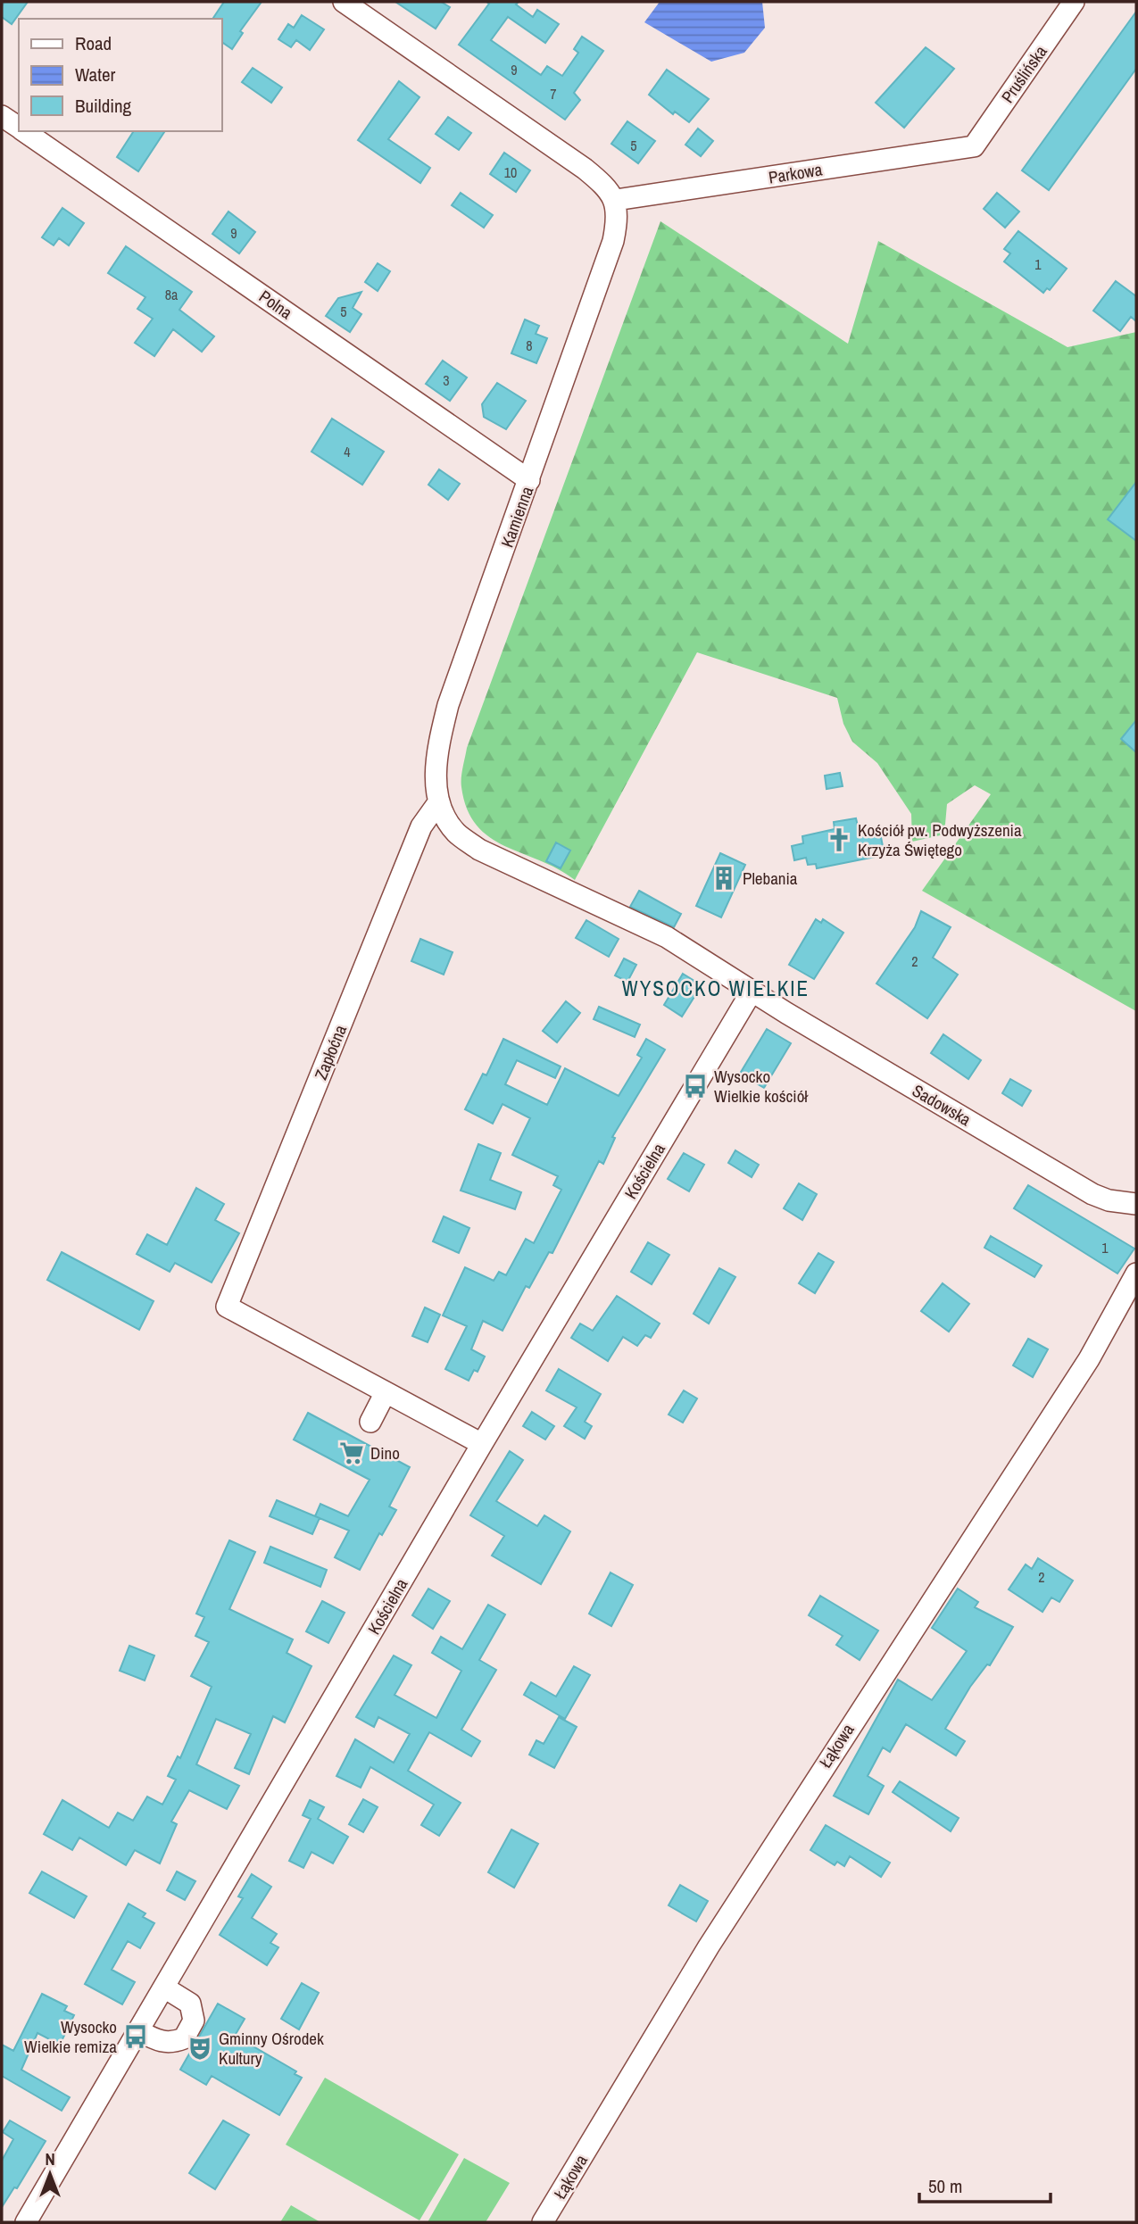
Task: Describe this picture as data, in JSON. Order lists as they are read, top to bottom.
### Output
{
  "streets": {
    "street": [
      "Pruślińska",
      "Parkowa",
      "Polna",
      "Kamienna",
      "Zapłoćna",
      "Sadowska",
      "Kościelna",
      "Łąkowa"
    ]
  },
  "crossings": [
    ["Pruślińska", "Parkowa"],
    ["Parkowa", "Kamienna"],
    ["Polna", "Kamienna"],
    ["Kamienna", "Zapłoćna"],
    ["Kamienna", "Sadowska"],
    ["Kamienna", "Kościelna"],
    ["Sadowska", "Kościelna"]
  ],
  "districts": ["WYSOCKO WIELKIE"],
  "places": {
    "church": ["Kościół pw. Podwyższenia Krzyża Świętego"],
    "building": ["Plebania"],
    "bus stop": ["Wysocko Wielkie kościół", "Wysocko Wielkie remiza"],
    "supermarket": ["Dino"],
    "theatre": ["Gminny Ośrodek Kultury"]
  },
  "house_numbers": [
    "9",
    "7",
    "5",
    "10",
    "9",
    "1",
    "8a",
    "5",
    "8",
    "3",
    "4",
    "2",
    "1",
    "2"
  ],
  "legend": ["Road", "Water", "Building"],
  "scale_bar": "50 m",
  "north": "top"
}
